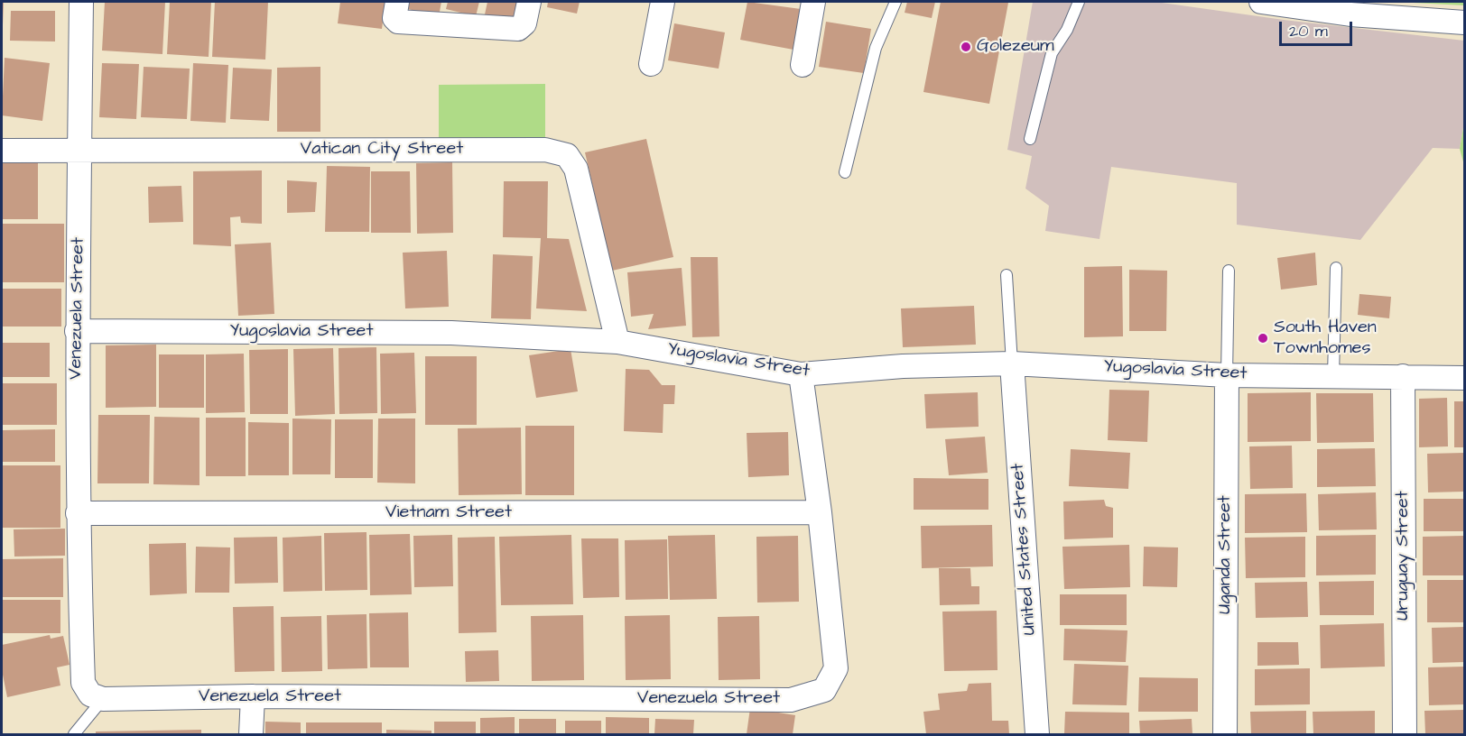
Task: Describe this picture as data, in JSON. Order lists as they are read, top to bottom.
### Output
{
  "streets": {
    "street": [
      "Vatican City Street",
      "Venezuela Street",
      "Yugoslavia Street",
      "Vietnam Street",
      "United States Street",
      "Uganda Street",
      "Uruguay Street"
    ]
  },
  "crossings": [
    ["Vatican City Street", "Venezuela Street"],
    ["Vatican City Street", "Yugoslavia Street"],
    ["Venezuela Street", "Yugoslavia Street"],
    ["Venezuela Street", "Vietnam Street"],
    ["Yugoslavia Street", "United States Street"],
    ["Yugoslavia Street", "Uganda Street"],
    ["Yugoslavia Street", "Uruguay Street"]
  ],
  "places": ["Golezeum", "South Haven Townhomes"],
  "scale_bar": "20 m"
}
